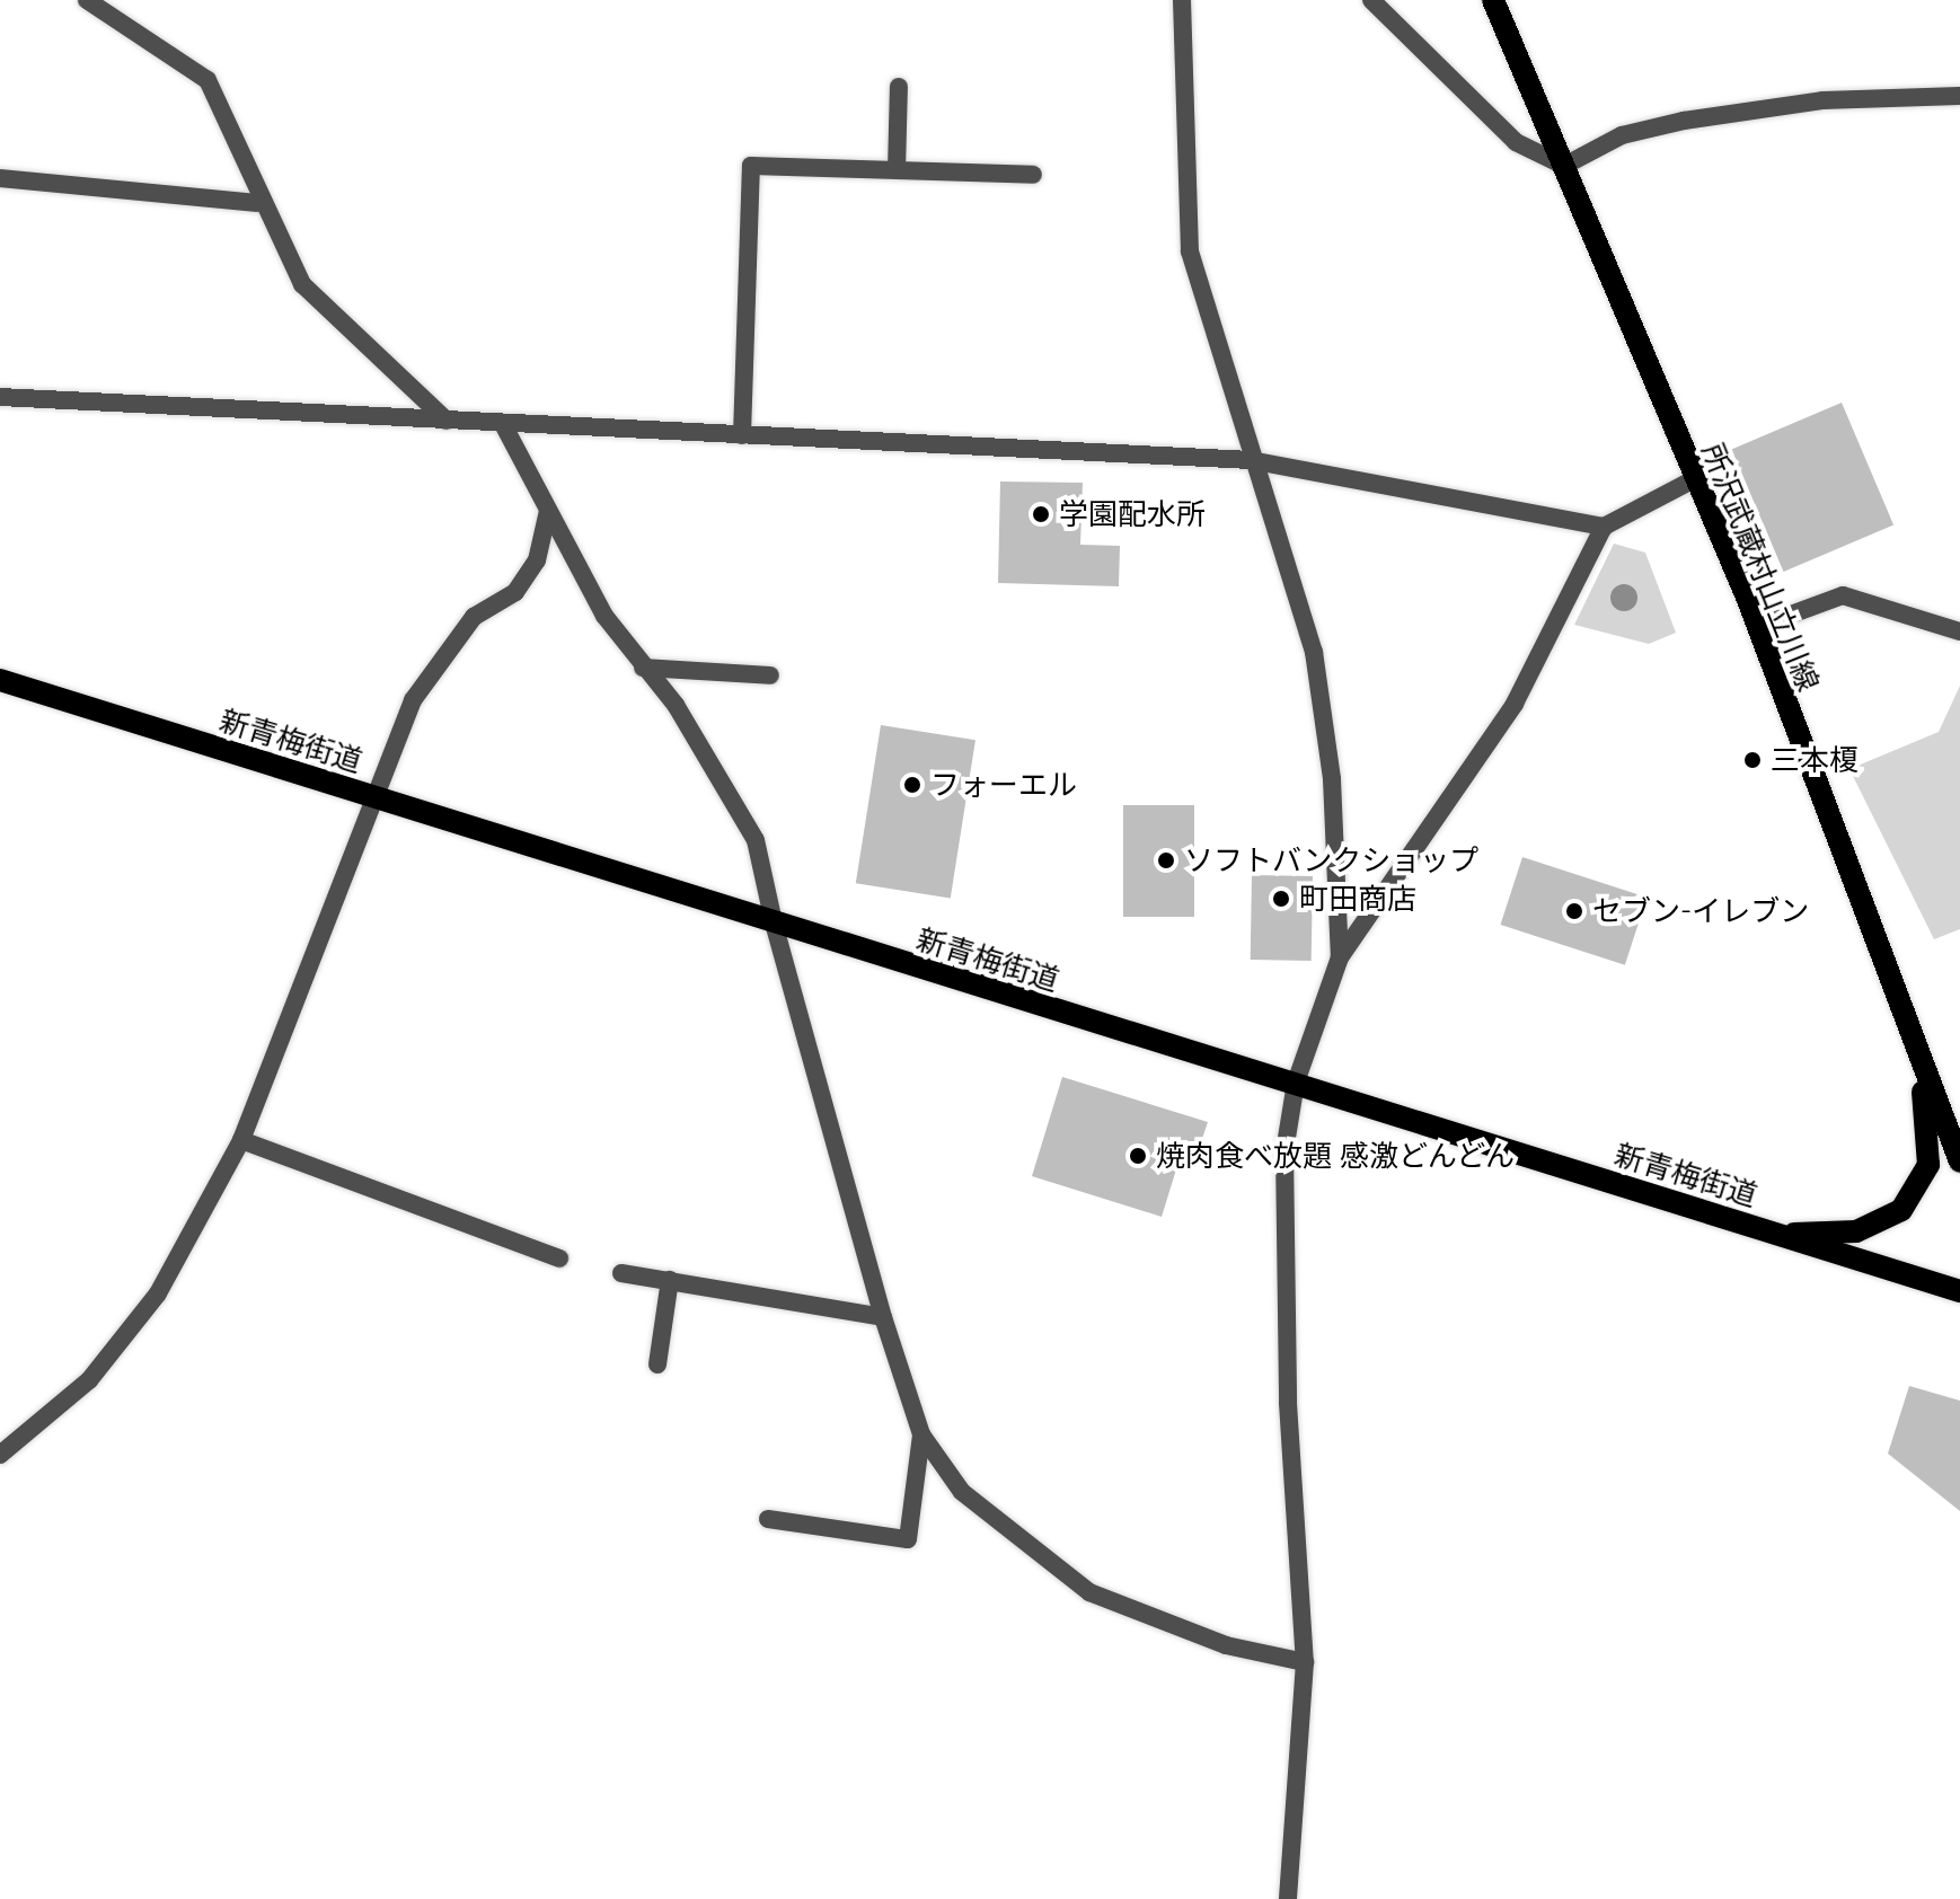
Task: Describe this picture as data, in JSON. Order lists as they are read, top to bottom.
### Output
{
  "streets": {
    "main road": ["所沢武蔵村山立川線", "新青梅街道"]
  },
  "places": [
    "学園配水所",
    "三本榎",
    "フォーエル",
    "ソフトバンクショップ",
    "町田商店",
    "セブン-イレブン",
    "焼肉食べ放題 感激どんどん"
  ]
}
